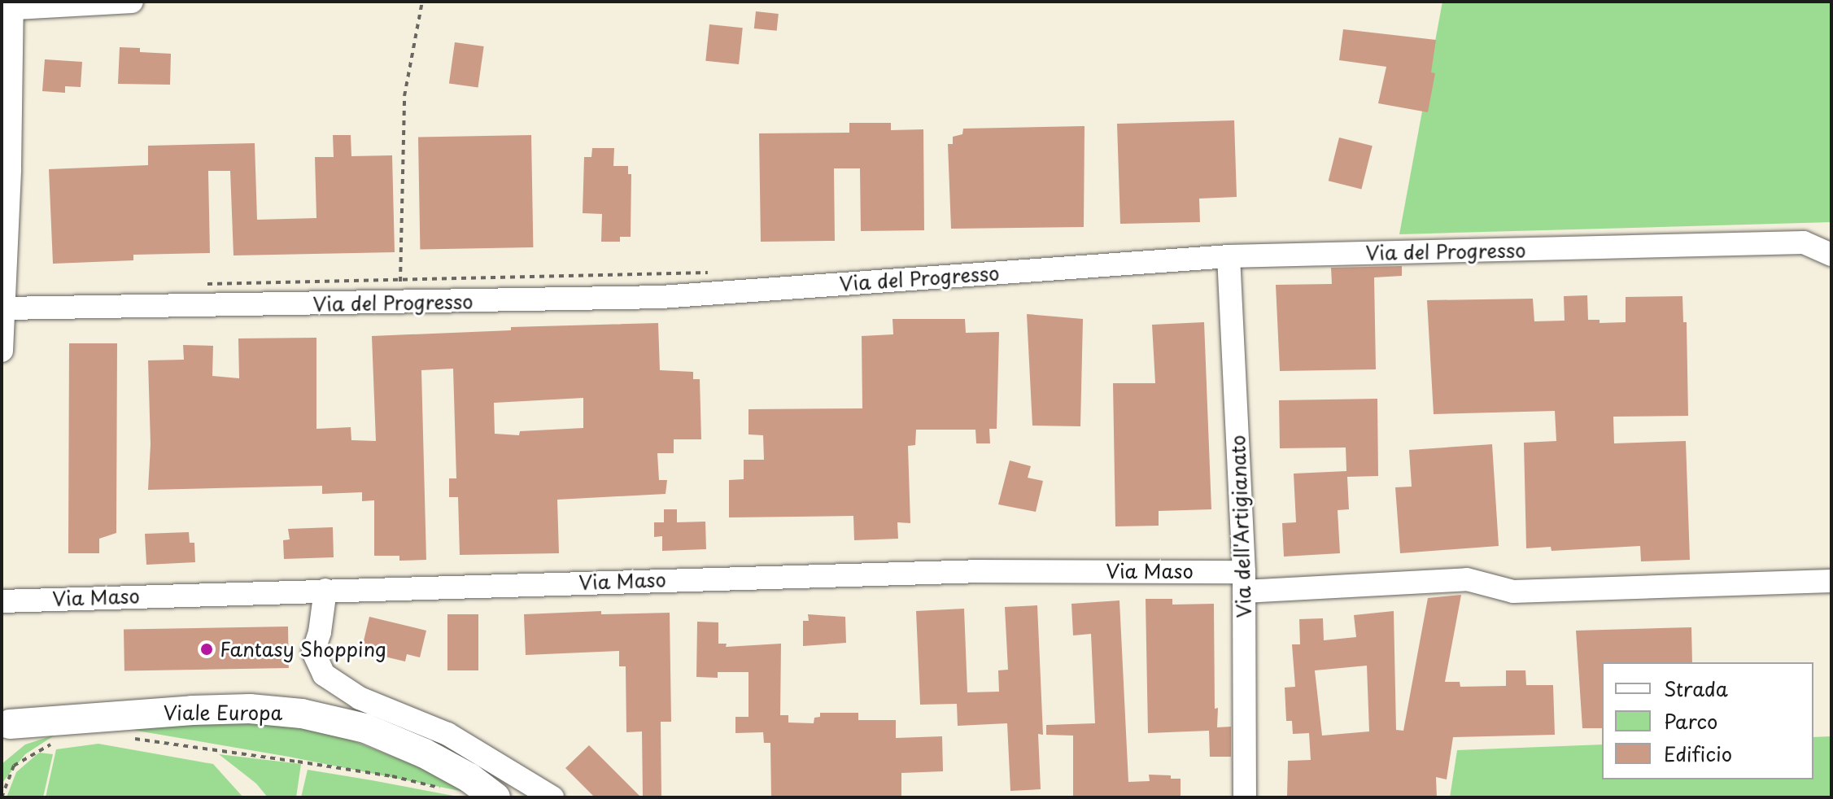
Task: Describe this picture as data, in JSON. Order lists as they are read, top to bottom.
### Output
{
  "streets": {
    "main road": ["Viale Europa"],
    "street": ["Via del Progresso", "Via dell'Artigianato", "Via Maso"]
  },
  "crossings": [
    ["Via del Progresso", "Via dell'Artigianato"],
    ["Via dell'Artigianato", "Via Maso"]
  ],
  "places": ["Fantasy Shopping"],
  "legend": ["Strada", "Parco", "Edificio"]
}
